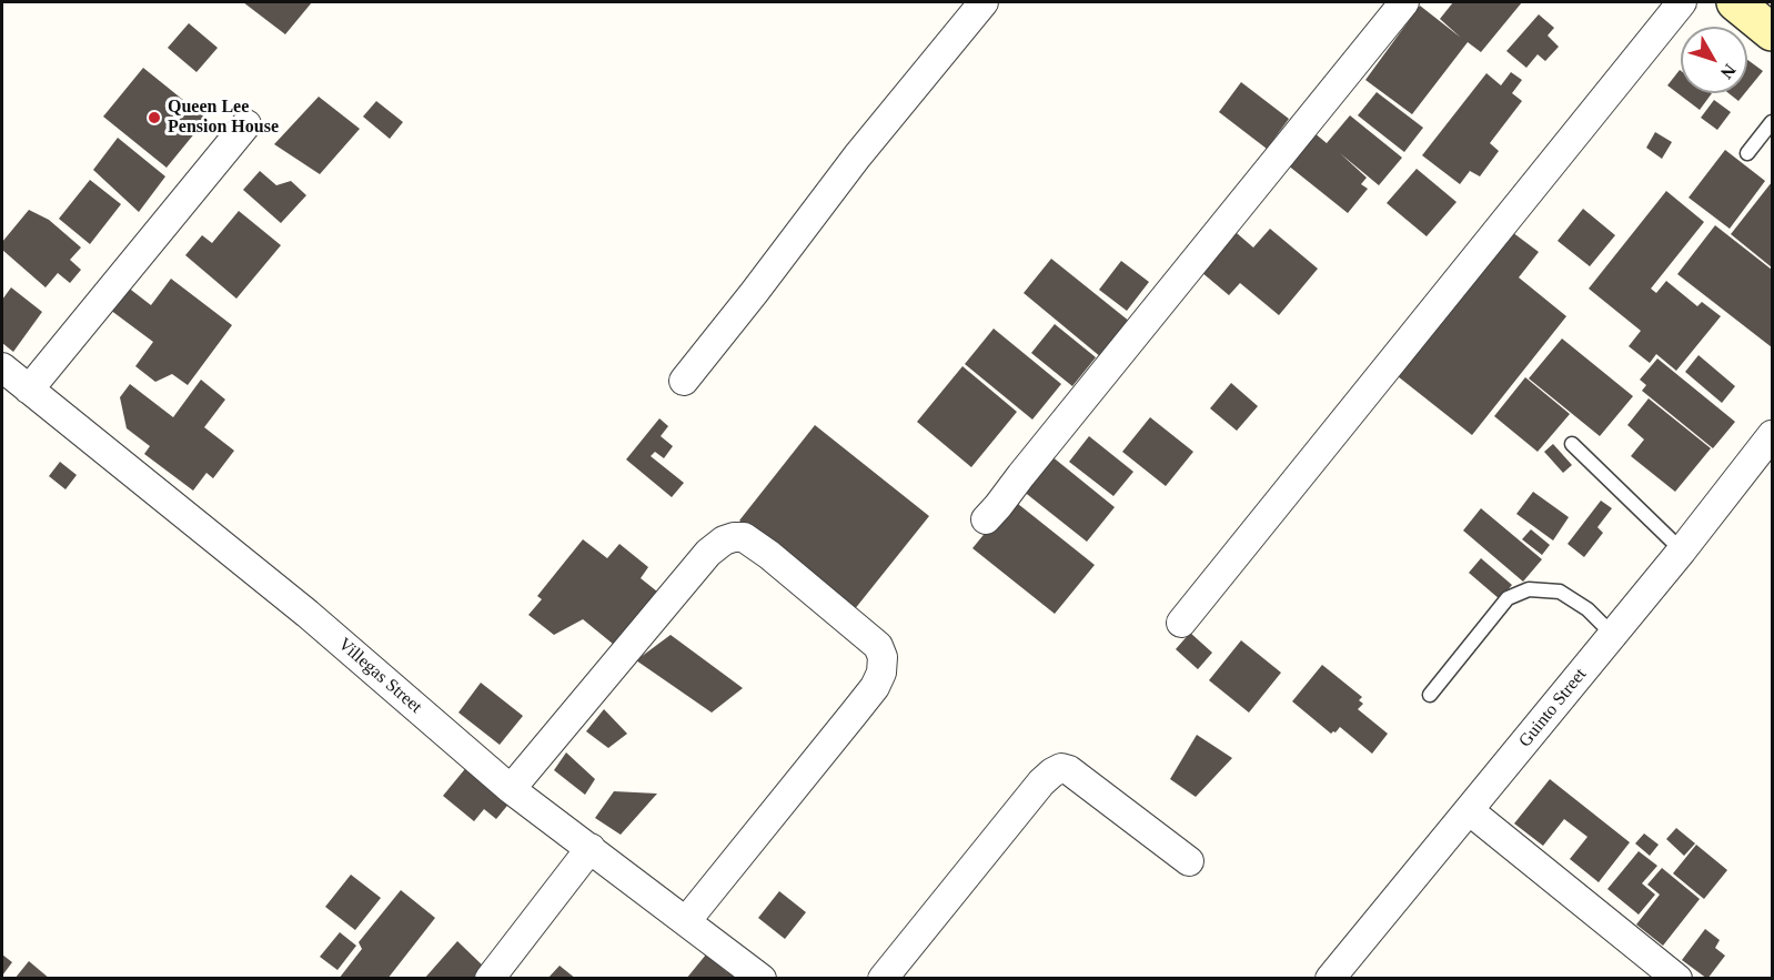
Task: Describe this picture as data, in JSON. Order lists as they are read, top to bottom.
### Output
{
  "streets": {
    "street": ["Villegas Street", "Guinto Street"]
  },
  "places": ["Queen Lee Pension House"],
  "north": "bottom right"
}
